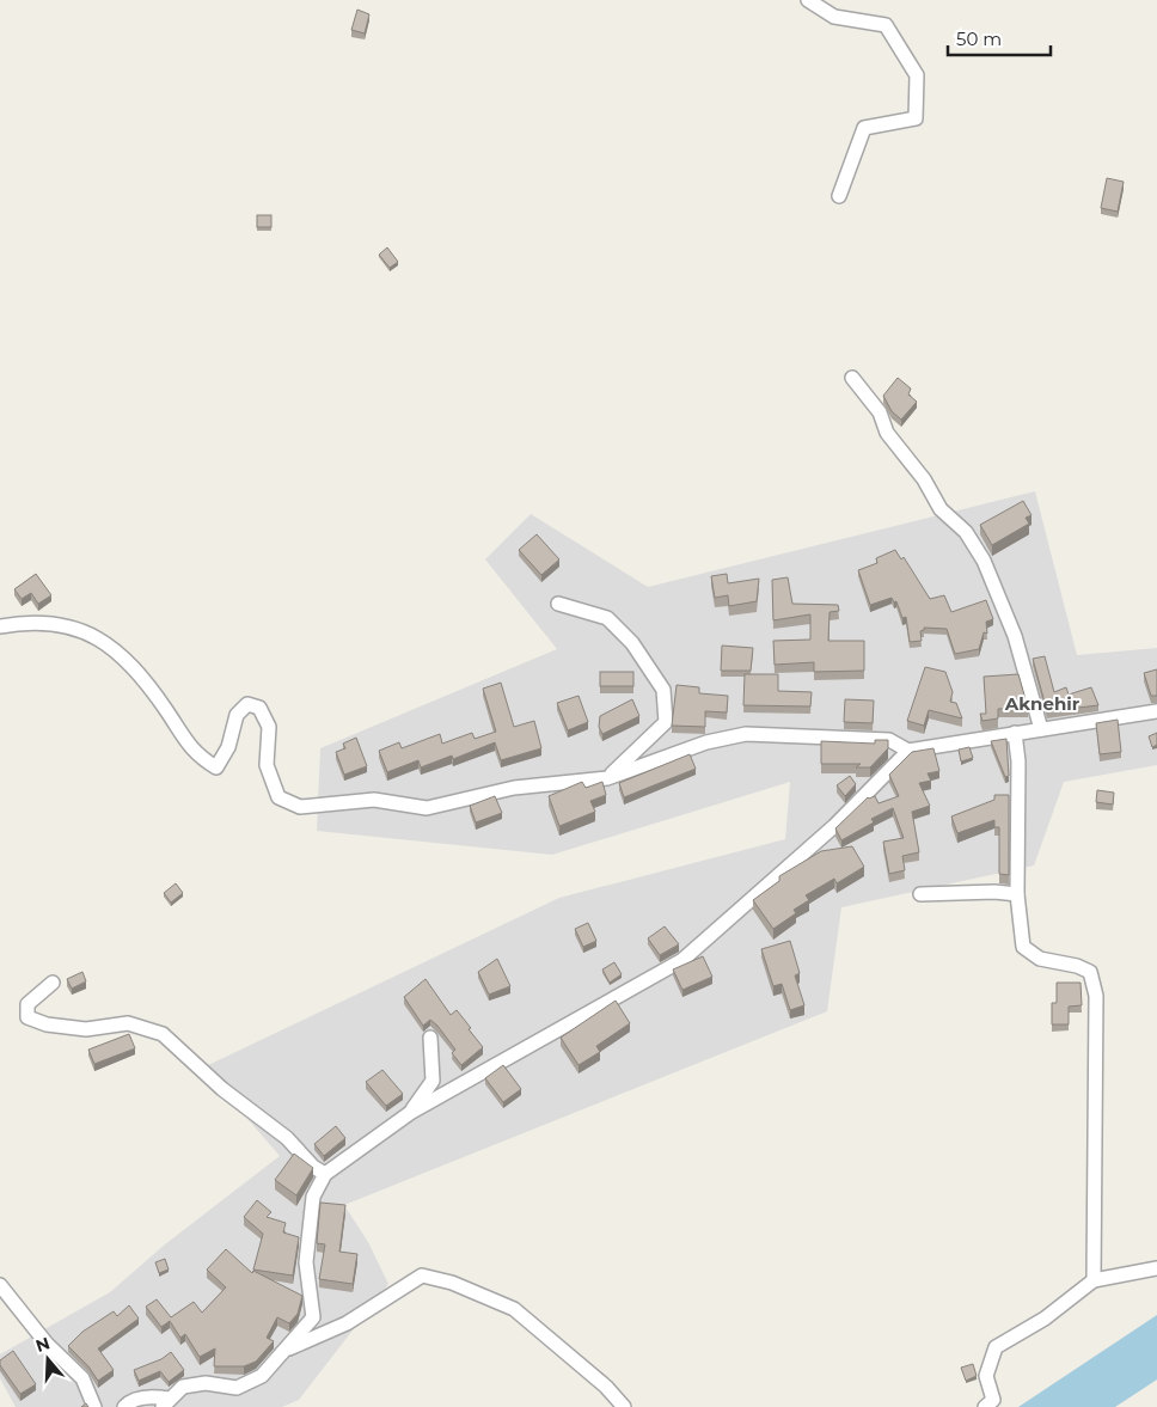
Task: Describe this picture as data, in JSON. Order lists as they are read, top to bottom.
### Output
{
  "districts": ["Aknehir"],
  "scale_bar": "50 m",
  "north": "top"
}
